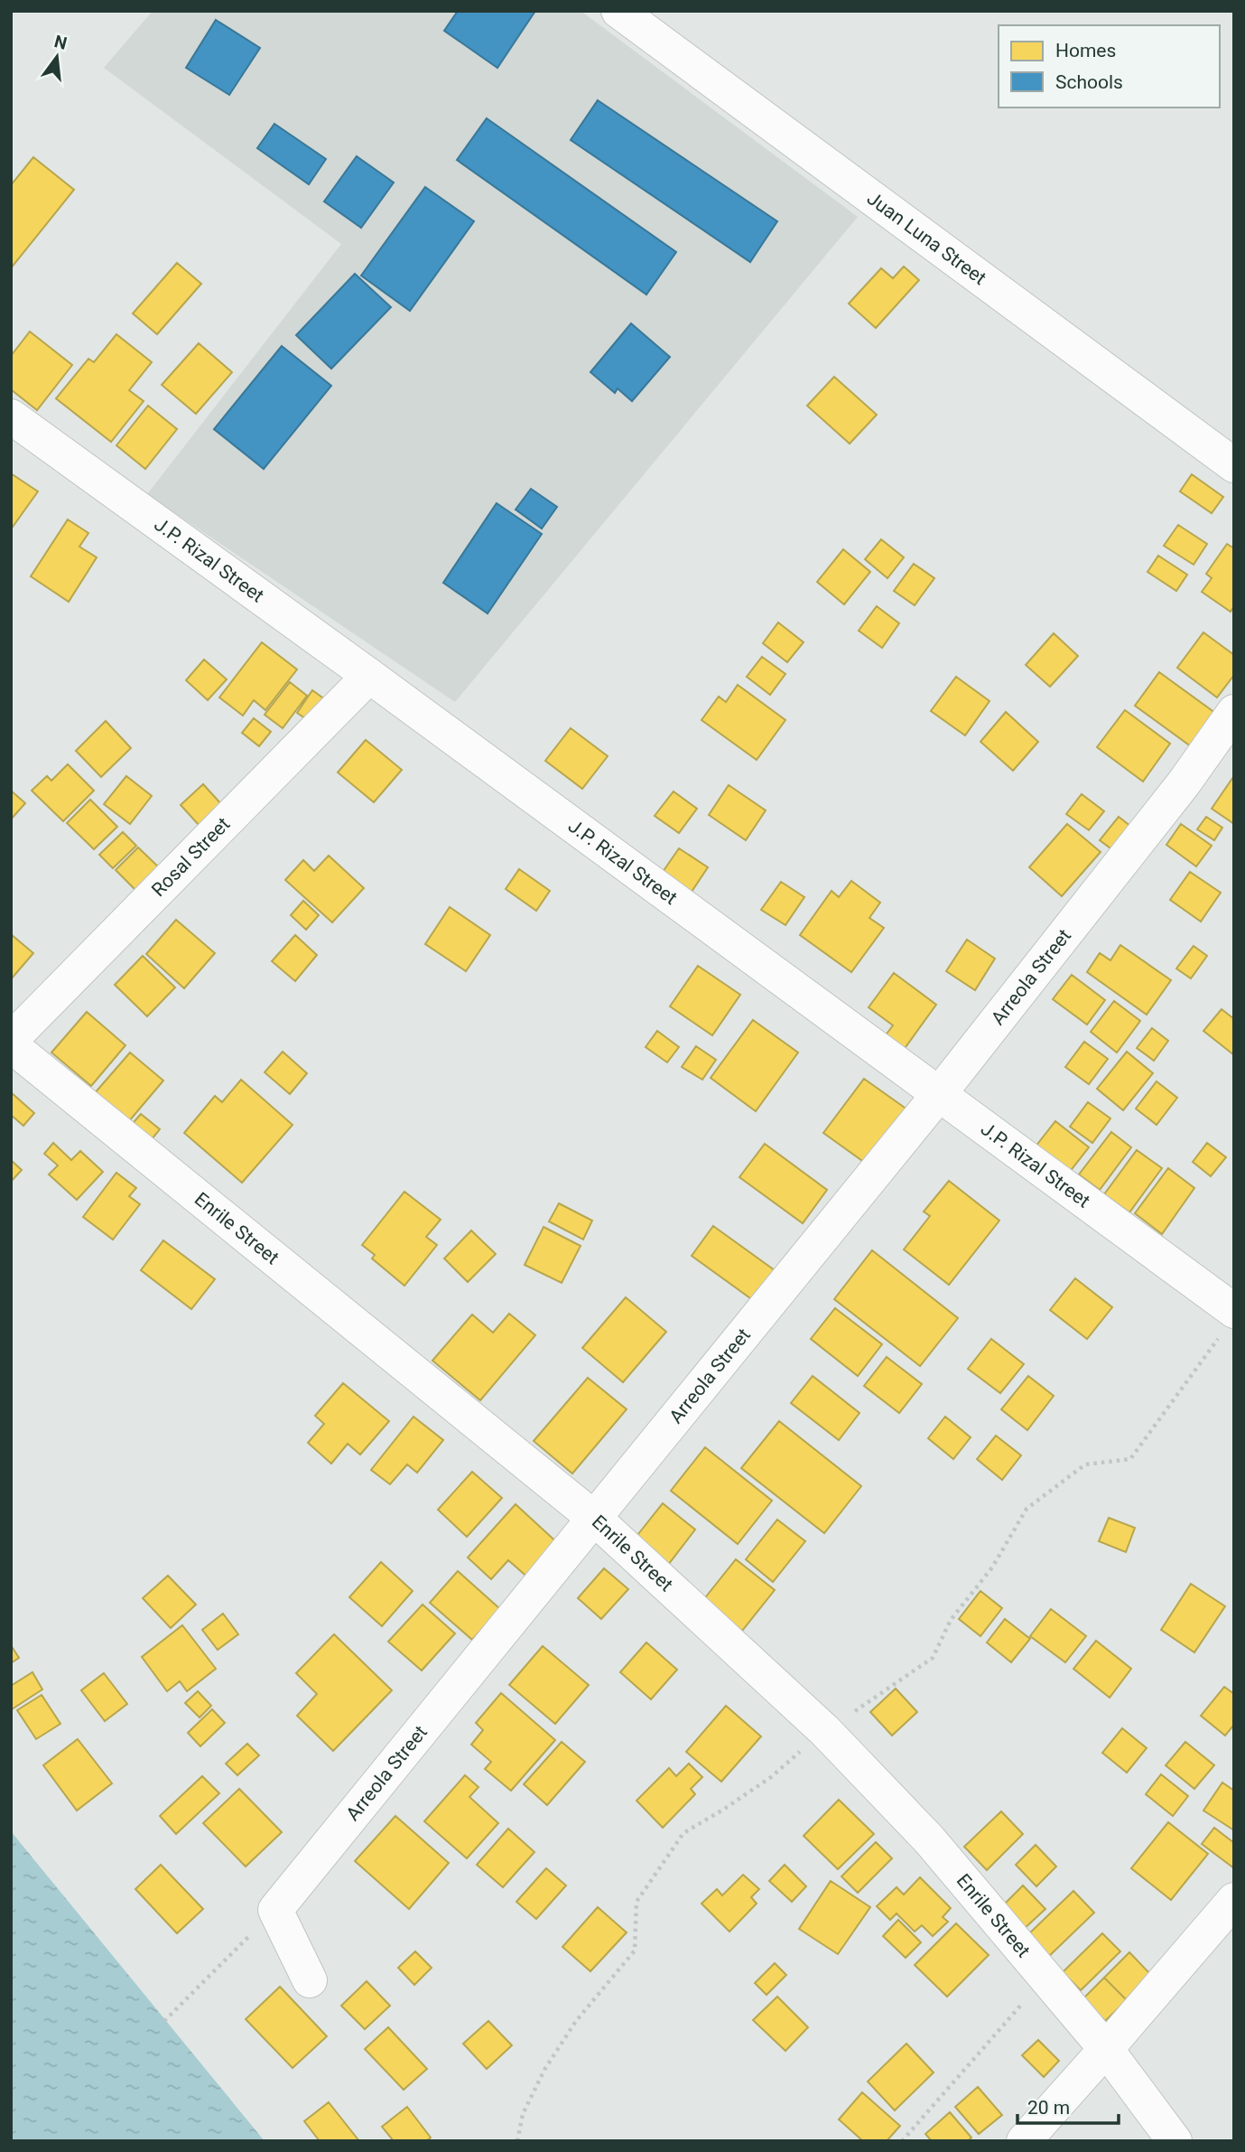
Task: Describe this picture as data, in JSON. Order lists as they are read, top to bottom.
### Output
{
  "streets": {
    "street": [
      "Juan Luna Street",
      "J.P. Rizal Street",
      "Rosal Street",
      "Arreola Street",
      "Enrile Street"
    ]
  },
  "crossings": [
    ["J.P. Rizal Street", "Rosal Street"],
    ["J.P. Rizal Street", "Arreola Street"],
    ["Arreola Street", "Enrile Street"]
  ],
  "legend": ["Homes", "Schools"],
  "scale_bar": "20 m",
  "north": "top"
}
